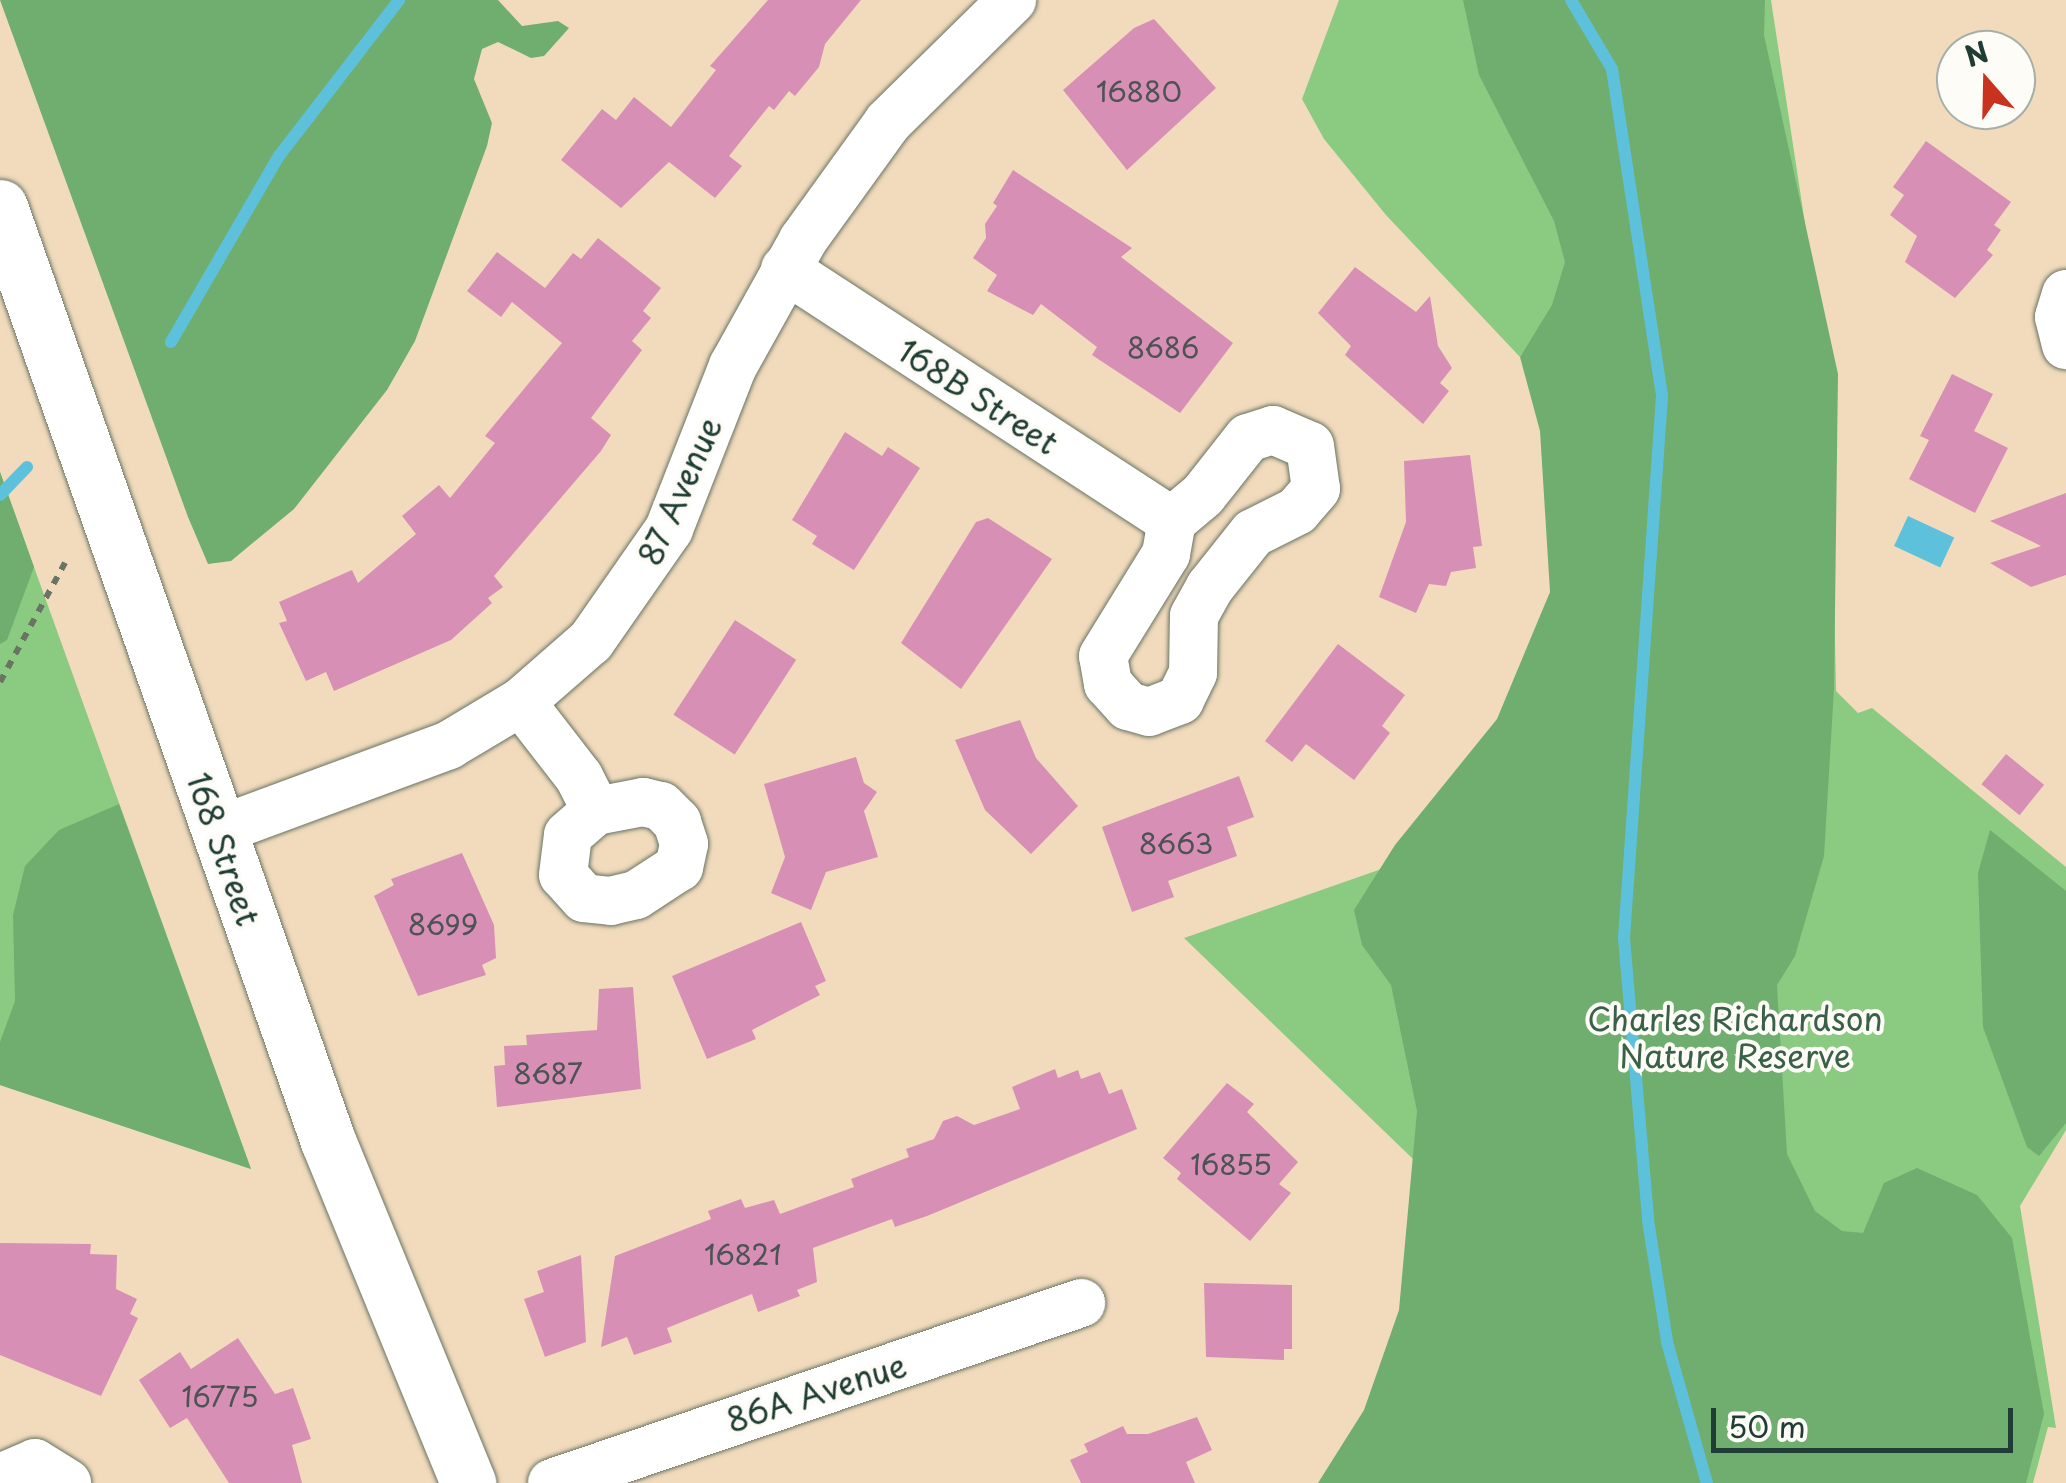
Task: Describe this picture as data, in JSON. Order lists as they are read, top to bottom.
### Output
{
  "streets": {
    "main road": ["168 Street"],
    "street": ["168B Street", "87 Avenue", "86A Avenue"]
  },
  "crossings": [
    ["168B Street", "87 Avenue"],
    ["87 Avenue", "168 Street"]
  ],
  "parks": ["Charles Richardson Nature Reserve"],
  "house_numbers": [
    "16880",
    "8686",
    "8663",
    "8699",
    "8687",
    "16855",
    "16821",
    "16775"
  ],
  "scale_bar": "50 m",
  "north": "top"
}
